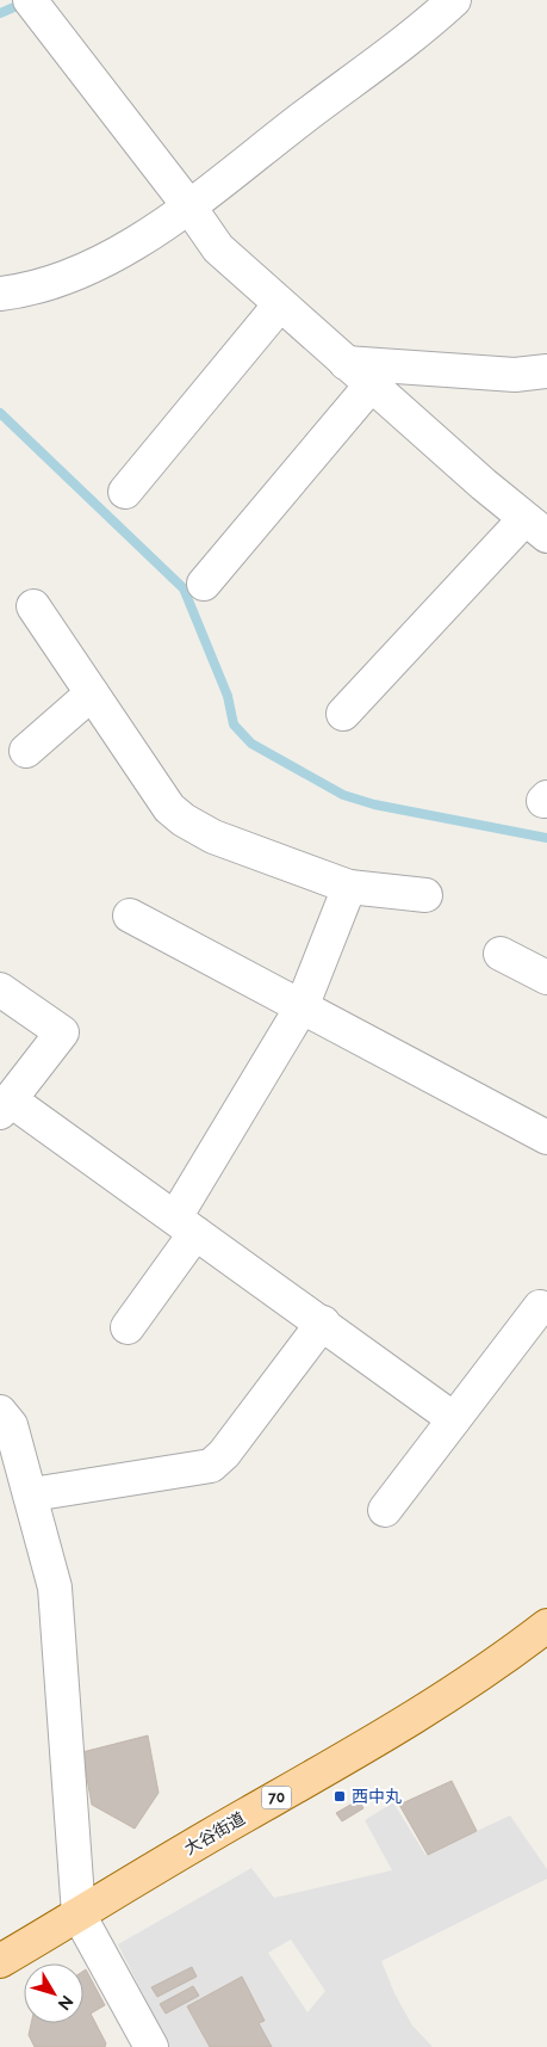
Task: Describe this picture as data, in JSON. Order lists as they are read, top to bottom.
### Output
{
  "streets": {
    "main road": ["70", "大谷街道"]
  },
  "places": {
    "transit": ["西中丸"]
  },
  "north": "bottom right"
}
